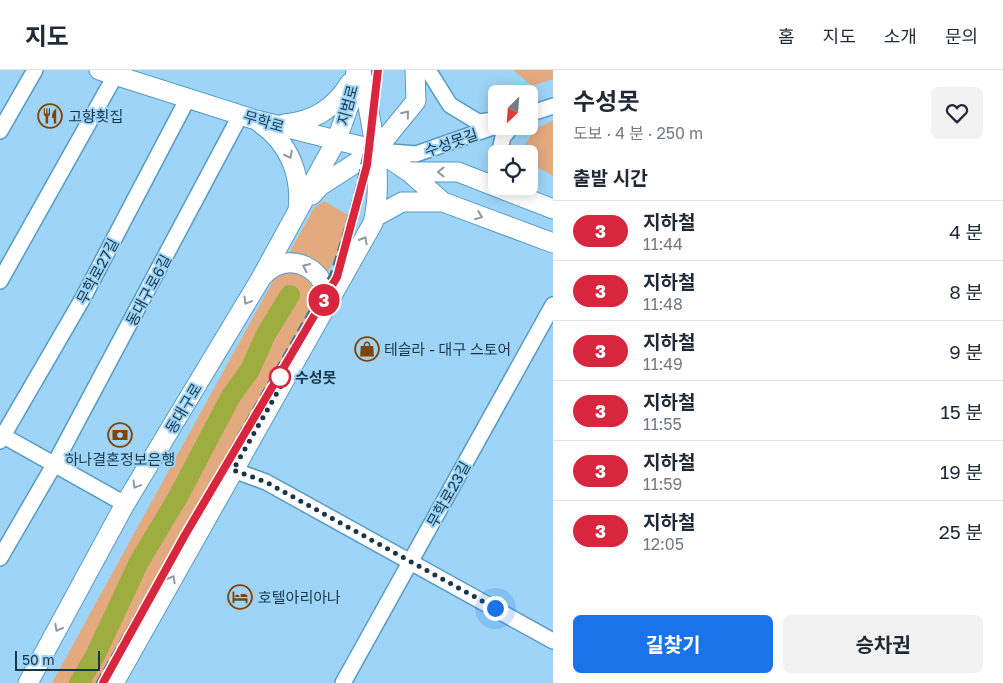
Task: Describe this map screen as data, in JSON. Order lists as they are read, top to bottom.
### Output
{
  "streets": {
    "main road": ["지범로", "무학로", "동대구로"],
    "street": [
      "수성못길",
      "무학로27길",
      "동대구로6길",
      "무학로23길"
    ]
  },
  "crossings": [
    ["지범로", "무학로"],
    ["지범로", "수성못길"],
    ["지범로", "동대구로"],
    ["무학로", "수성못길"],
    ["무학로", "무학로27길"],
    ["무학로", "동대구로6길"]
  ],
  "places": {
    "restaurant": ["고향횟집"],
    "shop": ["테슬라 - 대구 스토어"],
    "other": ["수성못"],
    "bank": ["하나결혼정보은행"],
    "hotel": ["호텔아리아나"]
  },
  "lines": ["metro line 3"],
  "scale_bar": "50 m",
  "north": "bottom left",
  "page": {
    "header": "지도",
    "nav": [
      "홈",
      "지도",
      "소개",
      "문의"
    ],
    "on_map": "3",
    "heading": [
      ["수성못", "도보 · 4 분 · 250 m"],
      "출발 시간"
    ],
    "list": [
      {
        "mark": "3",
        "name": "지하철",
        "note": "11:44",
        "value": "4 분"
      },
      {
        "mark": "3",
        "name": "지하철",
        "note": "11:48",
        "value": "8 분"
      },
      {
        "mark": "3",
        "name": "지하철",
        "note": "11:49",
        "value": "9 분"
      },
      {
        "mark": "3",
        "name": "지하철",
        "note": "11:55",
        "value": "15 분"
      },
      {
        "mark": "3",
        "name": "지하철",
        "note": "11:59",
        "value": "19 분"
      },
      {
        "mark": "3",
        "name": "지하철",
        "note": "12:05",
        "value": "25 분"
      }
    ],
    "buttons": ["길찾기", "승차권"],
    "scale": "50 m"
  }
}
